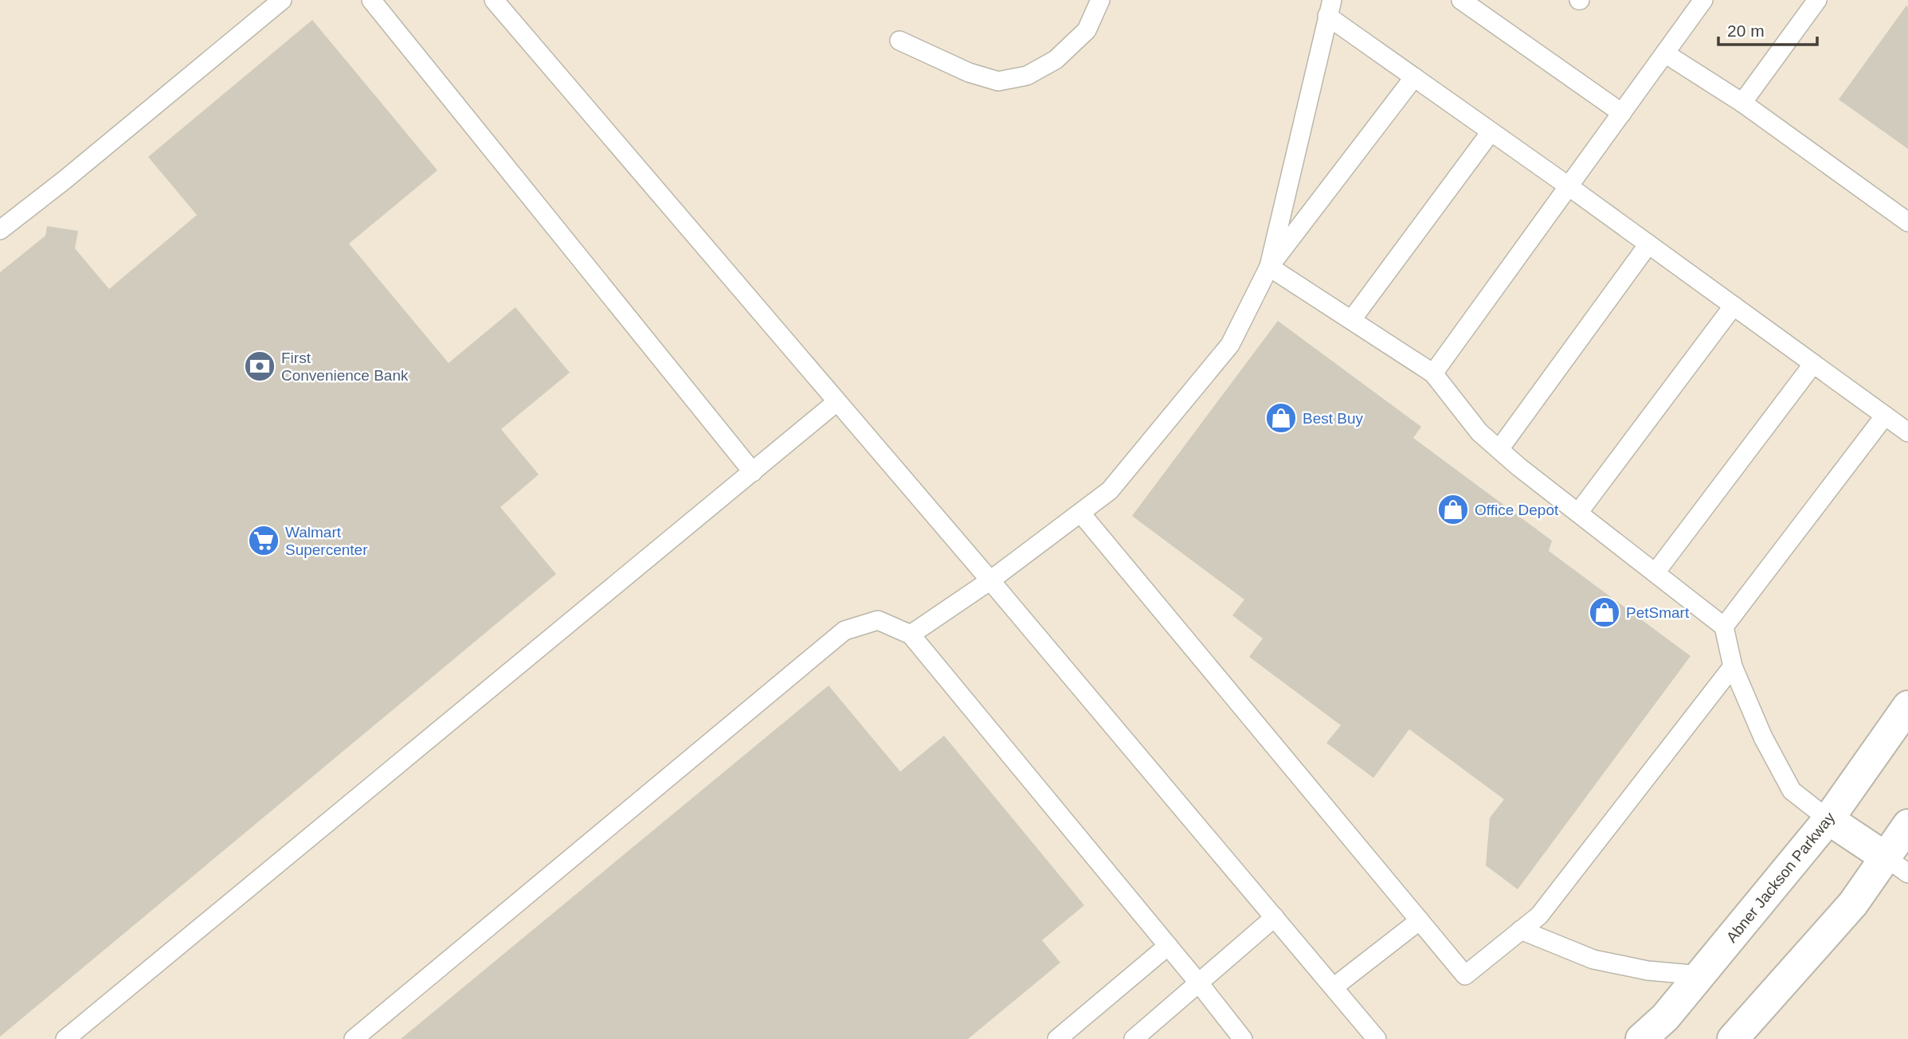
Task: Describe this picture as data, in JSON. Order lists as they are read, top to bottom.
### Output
{
  "streets": {
    "street": ["Abner Jackson Parkway"]
  },
  "places": {
    "bank": ["First Convenience Bank"],
    "shop": ["Best Buy", "Office Depot", "PetSmart"],
    "supermarket": ["Walmart Supercenter"]
  },
  "scale_bar": "20 m"
}
